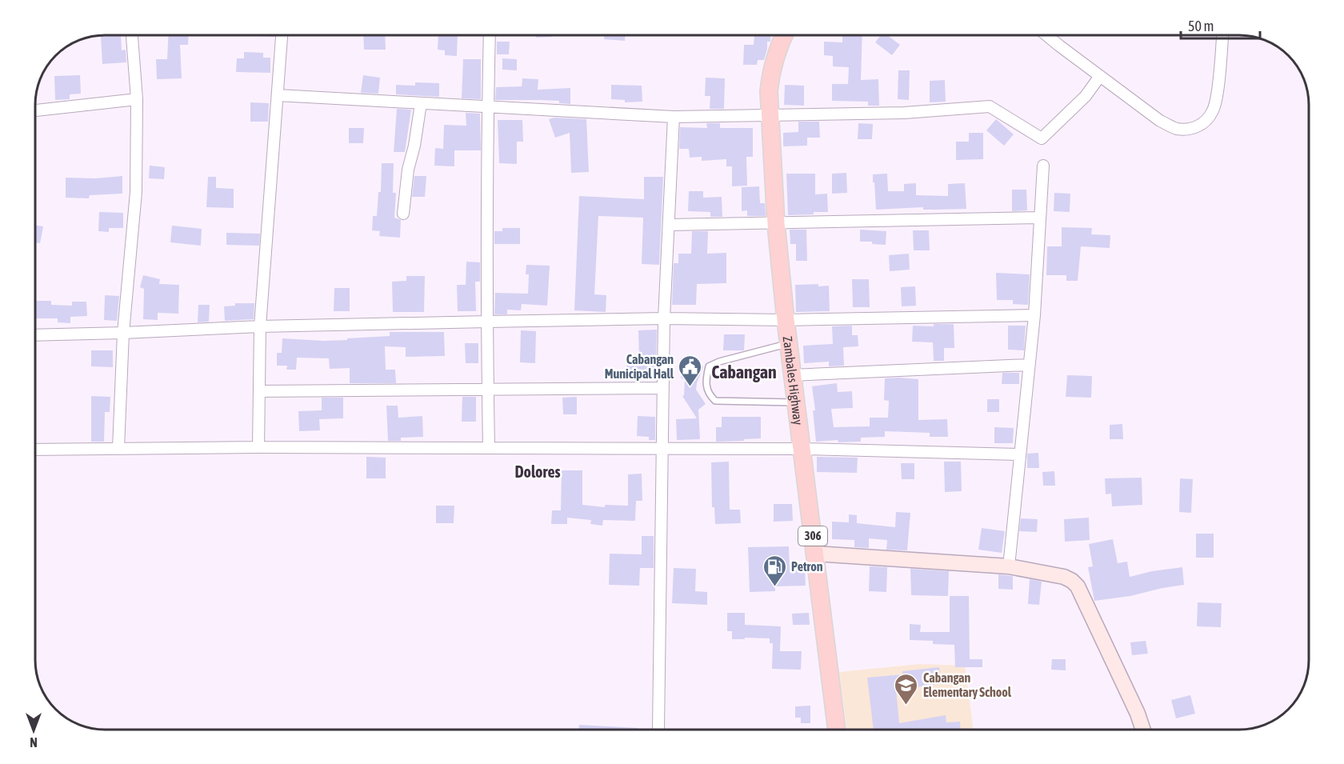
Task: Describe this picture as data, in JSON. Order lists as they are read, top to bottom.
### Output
{
  "streets": {
    "main road": ["Zambales Highway", "306"]
  },
  "districts": ["Cabangan", "Dolores"],
  "places": {
    "public building": ["Cabangan Municipal Hall"],
    "fuel station": ["Petron"],
    "school or university": ["Cabangan Elementary School"]
  },
  "scale_bar": "50 m",
  "north": "bottom"
}
